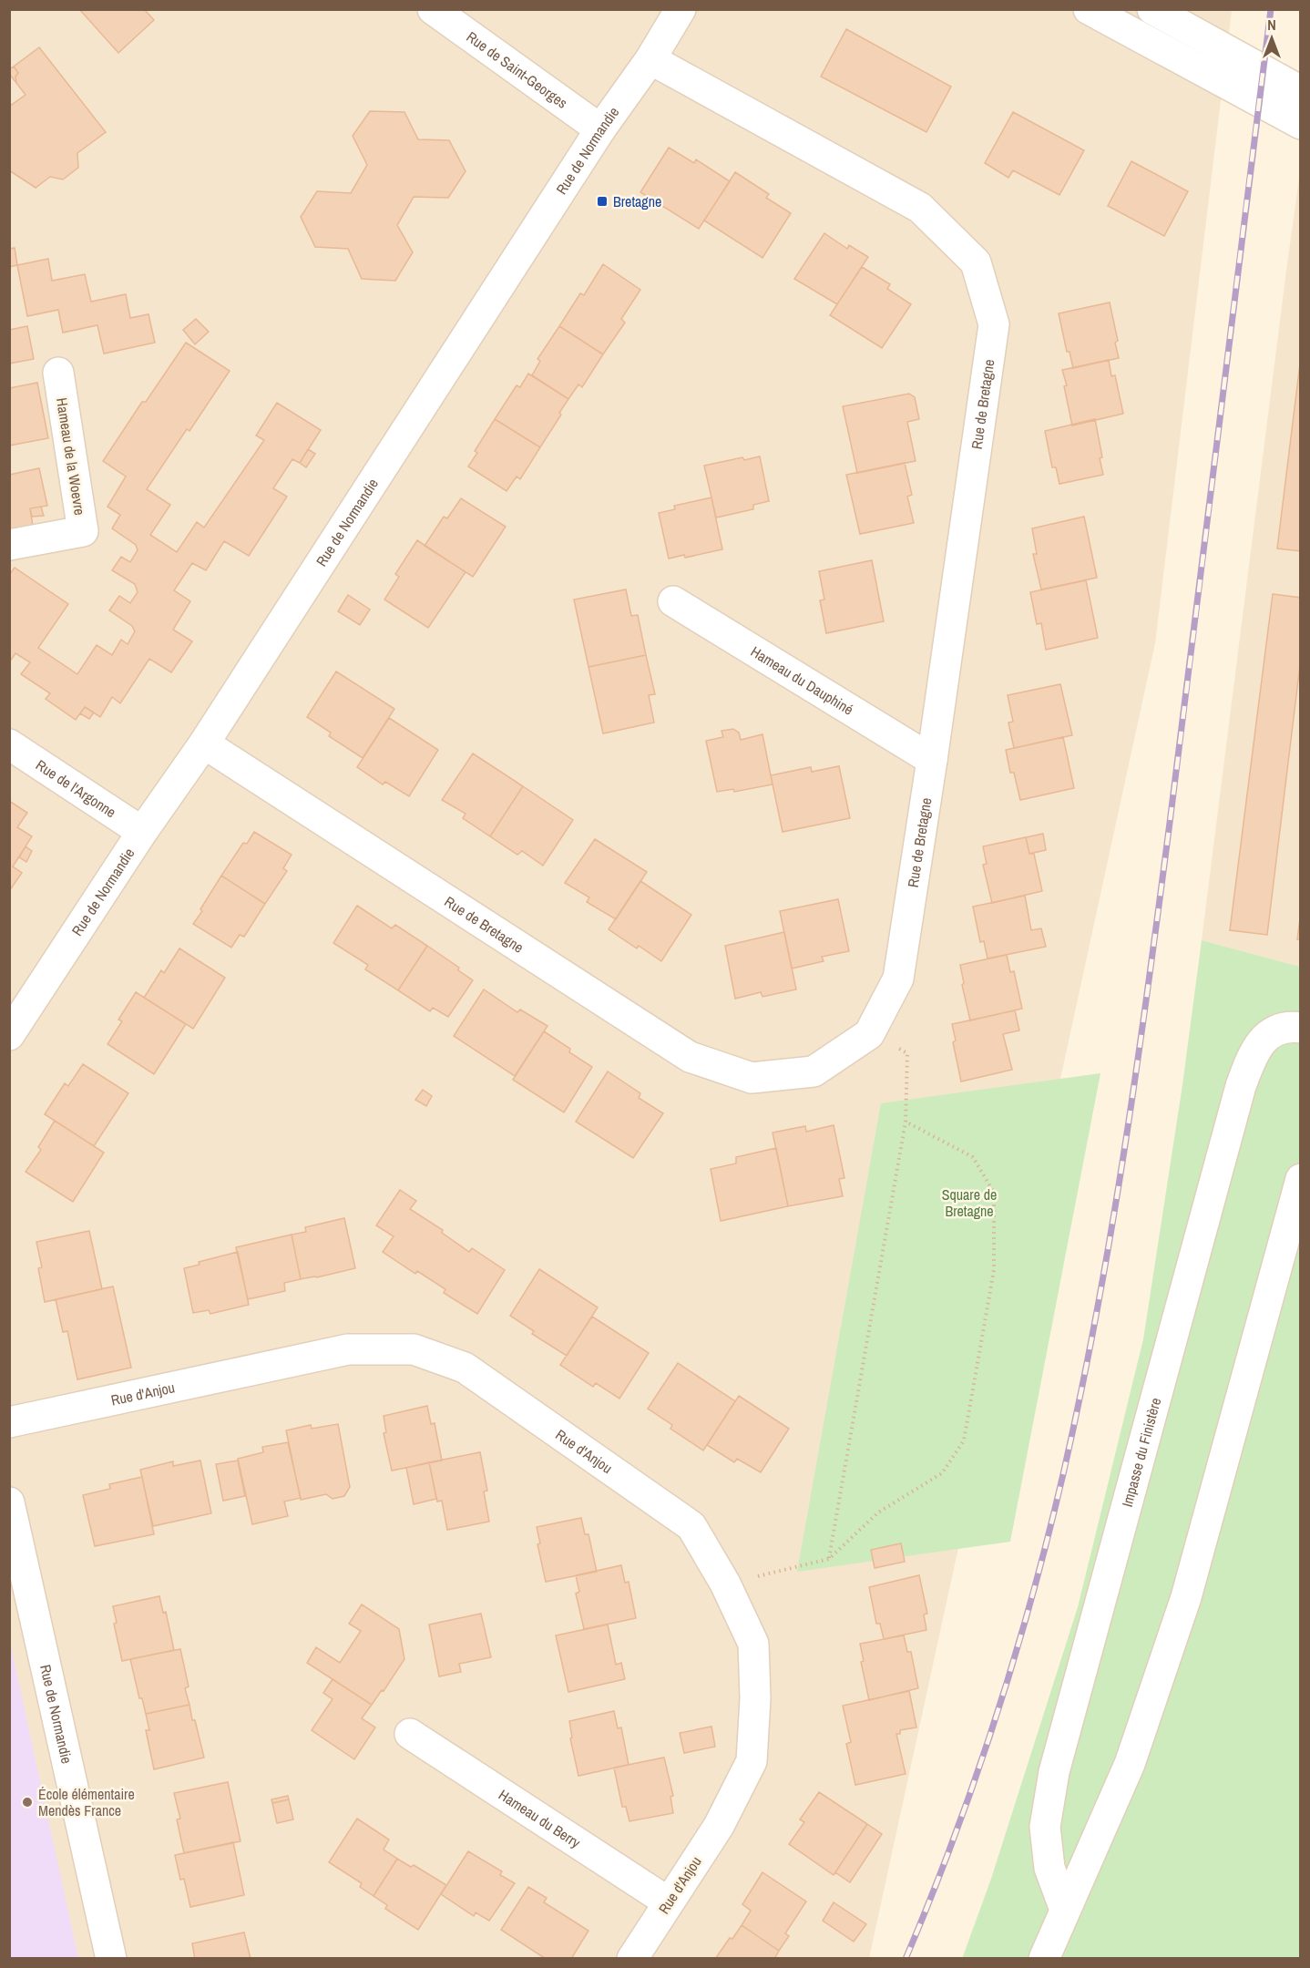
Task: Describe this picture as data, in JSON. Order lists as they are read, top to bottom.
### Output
{
  "streets": {
    "street": [
      "Rue de Saint-Georges",
      "Rue de Normandie",
      "Rue de Bretagne",
      "Hameau de la Woevre",
      "Hameau du Dauphiné",
      "Rue de l'Argonne",
      "Rue d'Anjou",
      "Impasse du Finistère",
      "Hameau du Berry"
    ]
  },
  "crossings": [
    ["Rue de Saint-Georges", "Rue de Normandie"],
    ["Rue de Normandie", "Rue de Bretagne"],
    ["Rue de Normandie", "Rue de l'Argonne"],
    ["Rue de Bretagne", "Hameau du Dauphiné"],
    ["Rue d'Anjou", "Hameau du Berry"]
  ],
  "parks": ["Square de Bretagne"],
  "places": {
    "transit": ["Bretagne"],
    "other": ["École élémentaire Mendès France"]
  },
  "north": "top"
}
